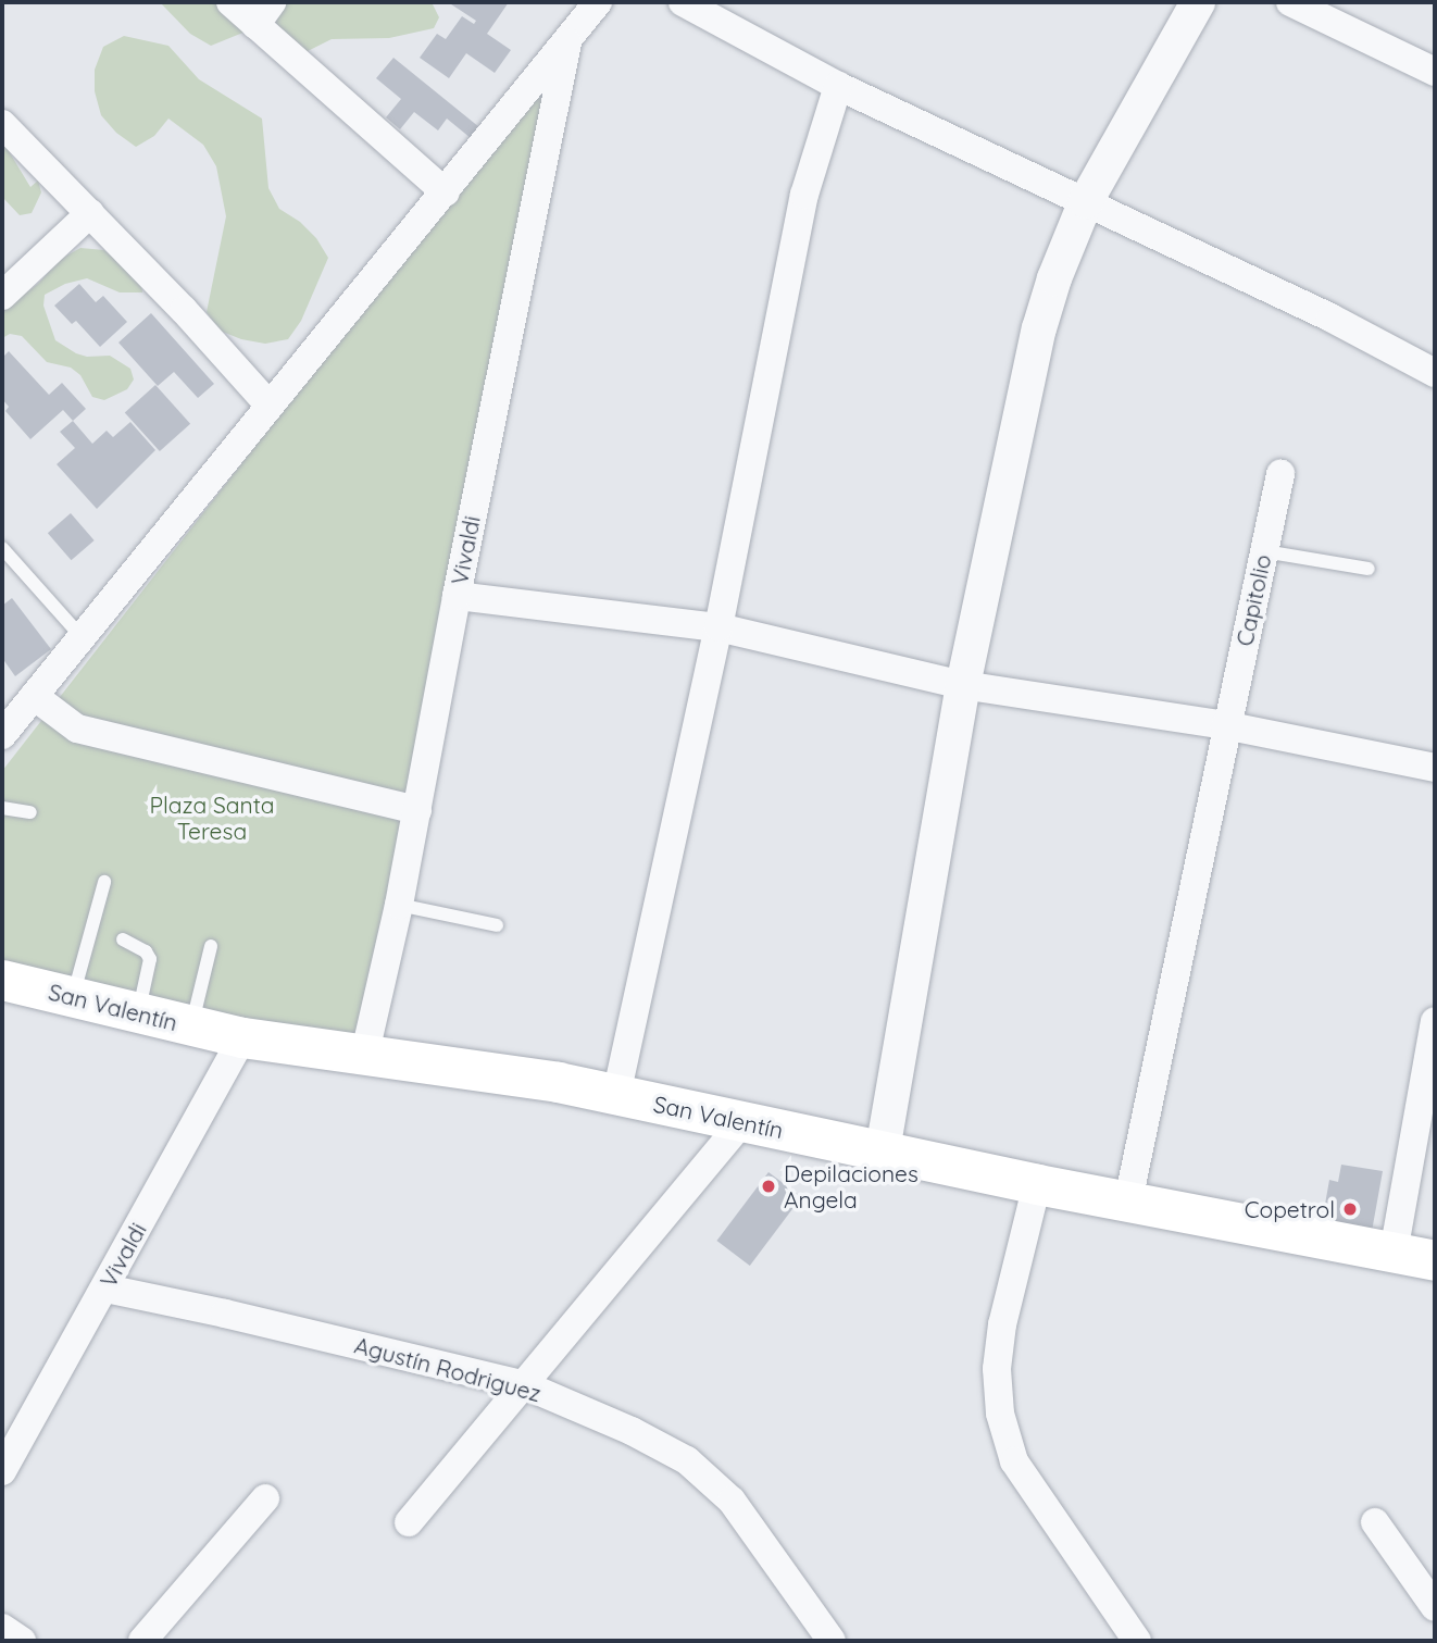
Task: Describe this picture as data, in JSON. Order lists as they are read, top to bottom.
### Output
{
  "streets": {
    "main road": ["San Valentín"],
    "street": ["Vivaldi", "Capitolio", "Agustín Rodriguez"]
  },
  "crossings": [
    ["Vivaldi", "San Valentín"],
    ["Vivaldi", "Agustín Rodriguez"],
    ["Capitolio", "San Valentín"]
  ],
  "parks": ["Plaza Santa Teresa"],
  "places": ["Depilaciones Angela", "Copetrol"]
}
